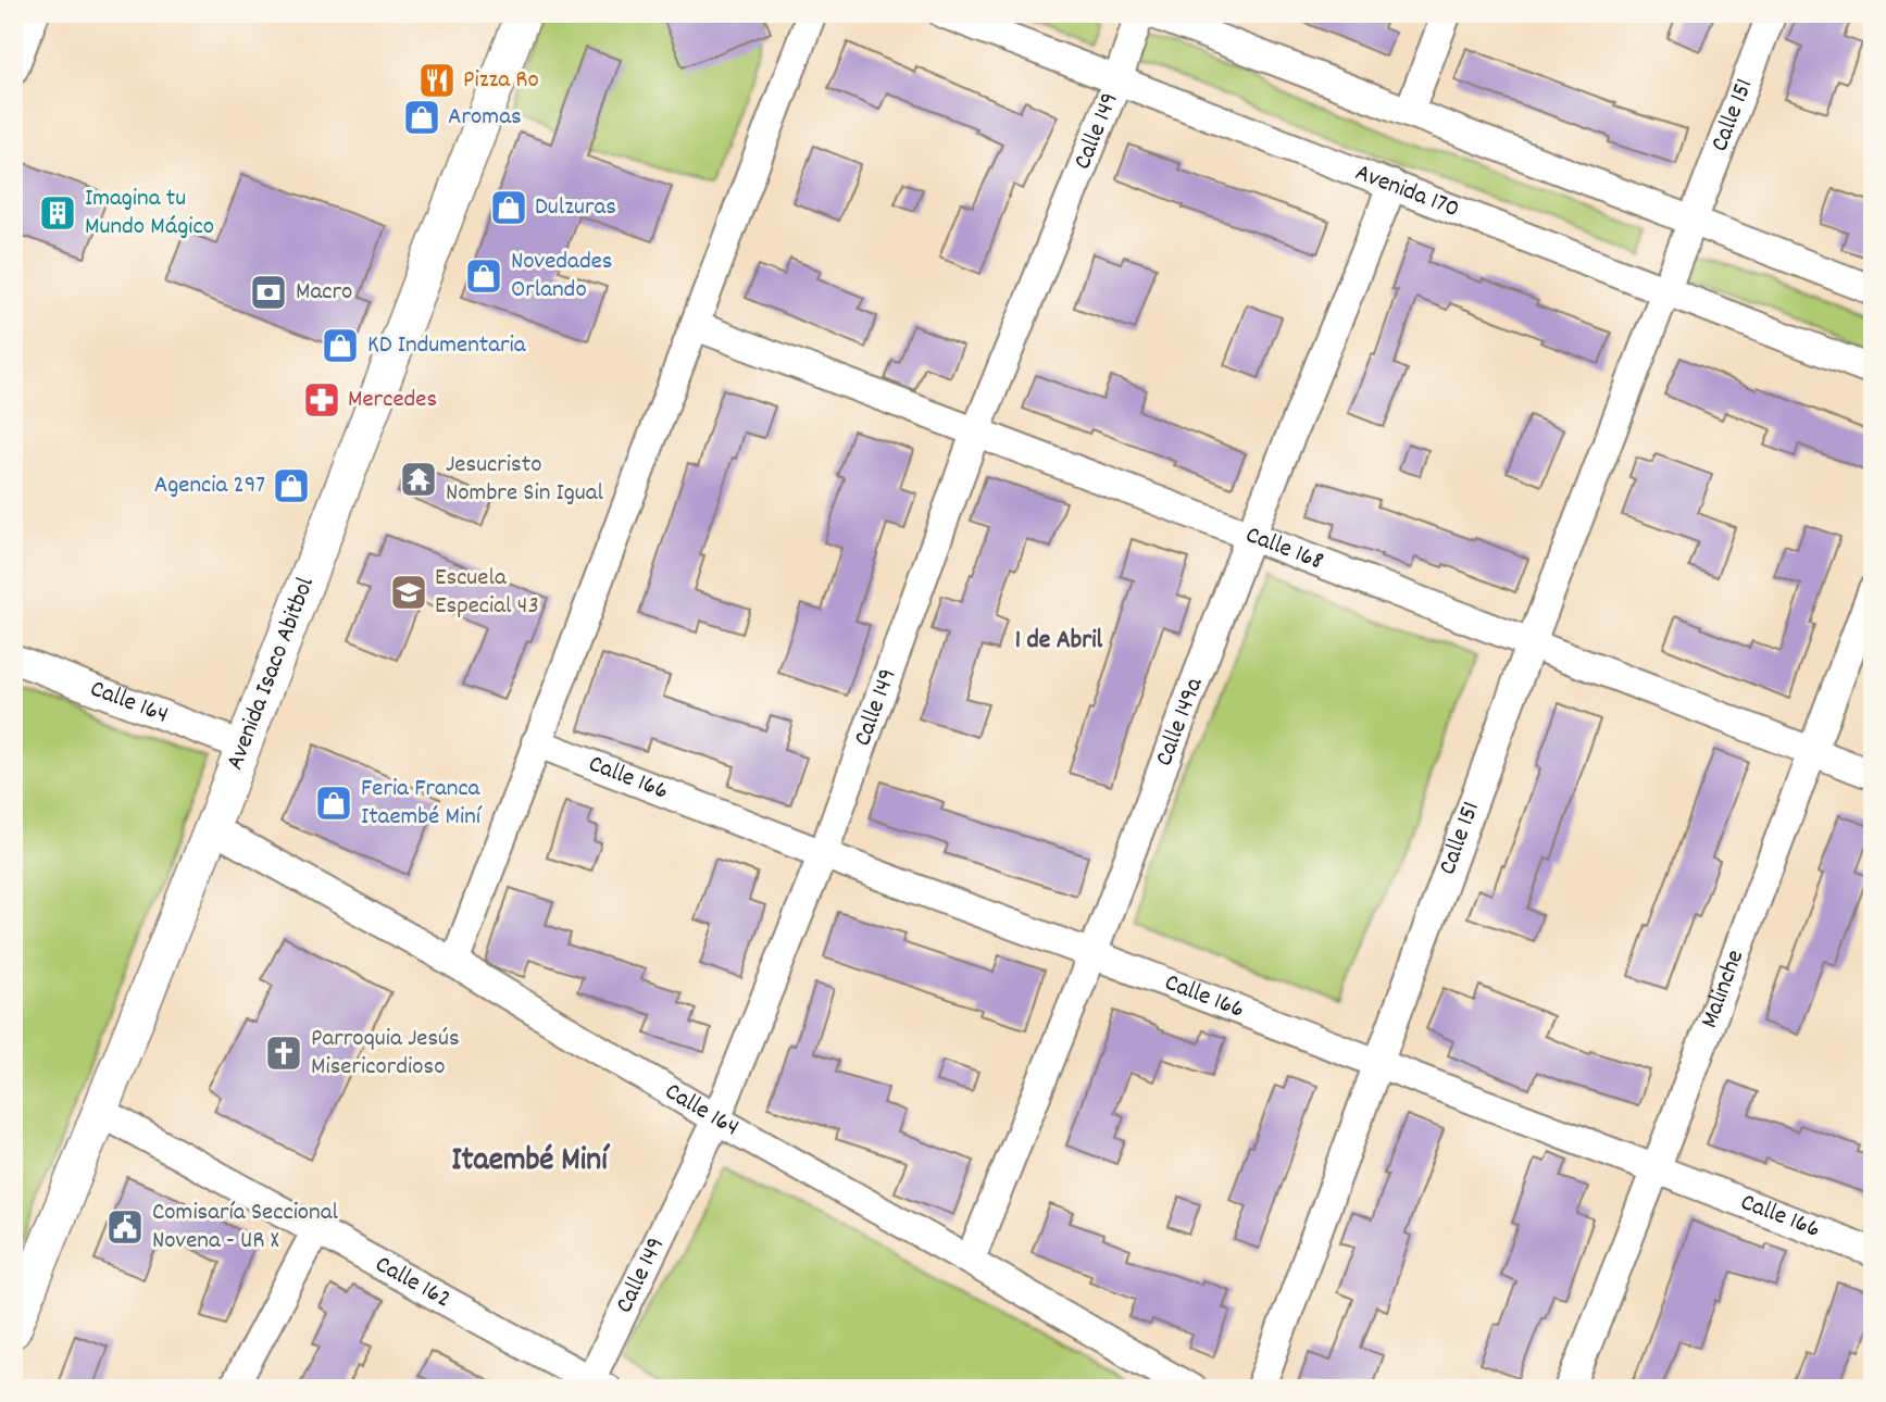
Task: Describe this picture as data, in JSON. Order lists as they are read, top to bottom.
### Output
{
  "streets": {
    "main road": ["Avenida Isaco Abitbol"],
    "street": [
      "Calle 151",
      "Calle 149",
      "Avenida 170",
      "Calle 168",
      "Calle 164",
      "Calle 149a",
      "Calle 166",
      "Malinche",
      "Calle 162"
    ]
  },
  "crossings": [
    ["Calle 151", "Avenida 170"],
    ["Calle 151", "Calle 168"],
    ["Calle 151", "Calle 166"],
    ["Calle 149", "Avenida 170"],
    ["Calle 149", "Calle 168"],
    ["Calle 149", "Calle 164"],
    ["Calle 149", "Calle 166"],
    ["Calle 149", "Calle 162"],
    ["Avenida 170", "Calle 149a"],
    ["Calle 168", "Calle 149a"],
    ["Calle 168", "Malinche"],
    ["Avenida Isaco Abitbol", "Calle 164"],
    ["Avenida Isaco Abitbol", "Calle 162"],
    ["Calle 164", "Calle 149a"],
    ["Calle 149a", "Calle 166"],
    ["Calle 166", "Malinche"]
  ],
  "districts": ["1 de Abril", "Itaembé Miní"],
  "places": {
    "restaurant": ["Pizza Ro"],
    "shop": [
      "Aromas",
      "Dulzuras",
      "Novedades Orlando",
      "KD Indumentaria",
      "Agencia 297",
      "Feria Franca Itaembé Miní"
    ],
    "building": ["Imagina tu Mundo Mágico"],
    "bank": ["Macro"],
    "pharmacy": ["Mercedes"],
    "temple": ["Jesucristo Nombre Sin Igual"],
    "school or university": ["Escuela Especial 43"],
    "church": ["Parroquia Jesús Misericordioso"],
    "public building": ["Comisaría Seccional Novena - UR X"]
  }
}
